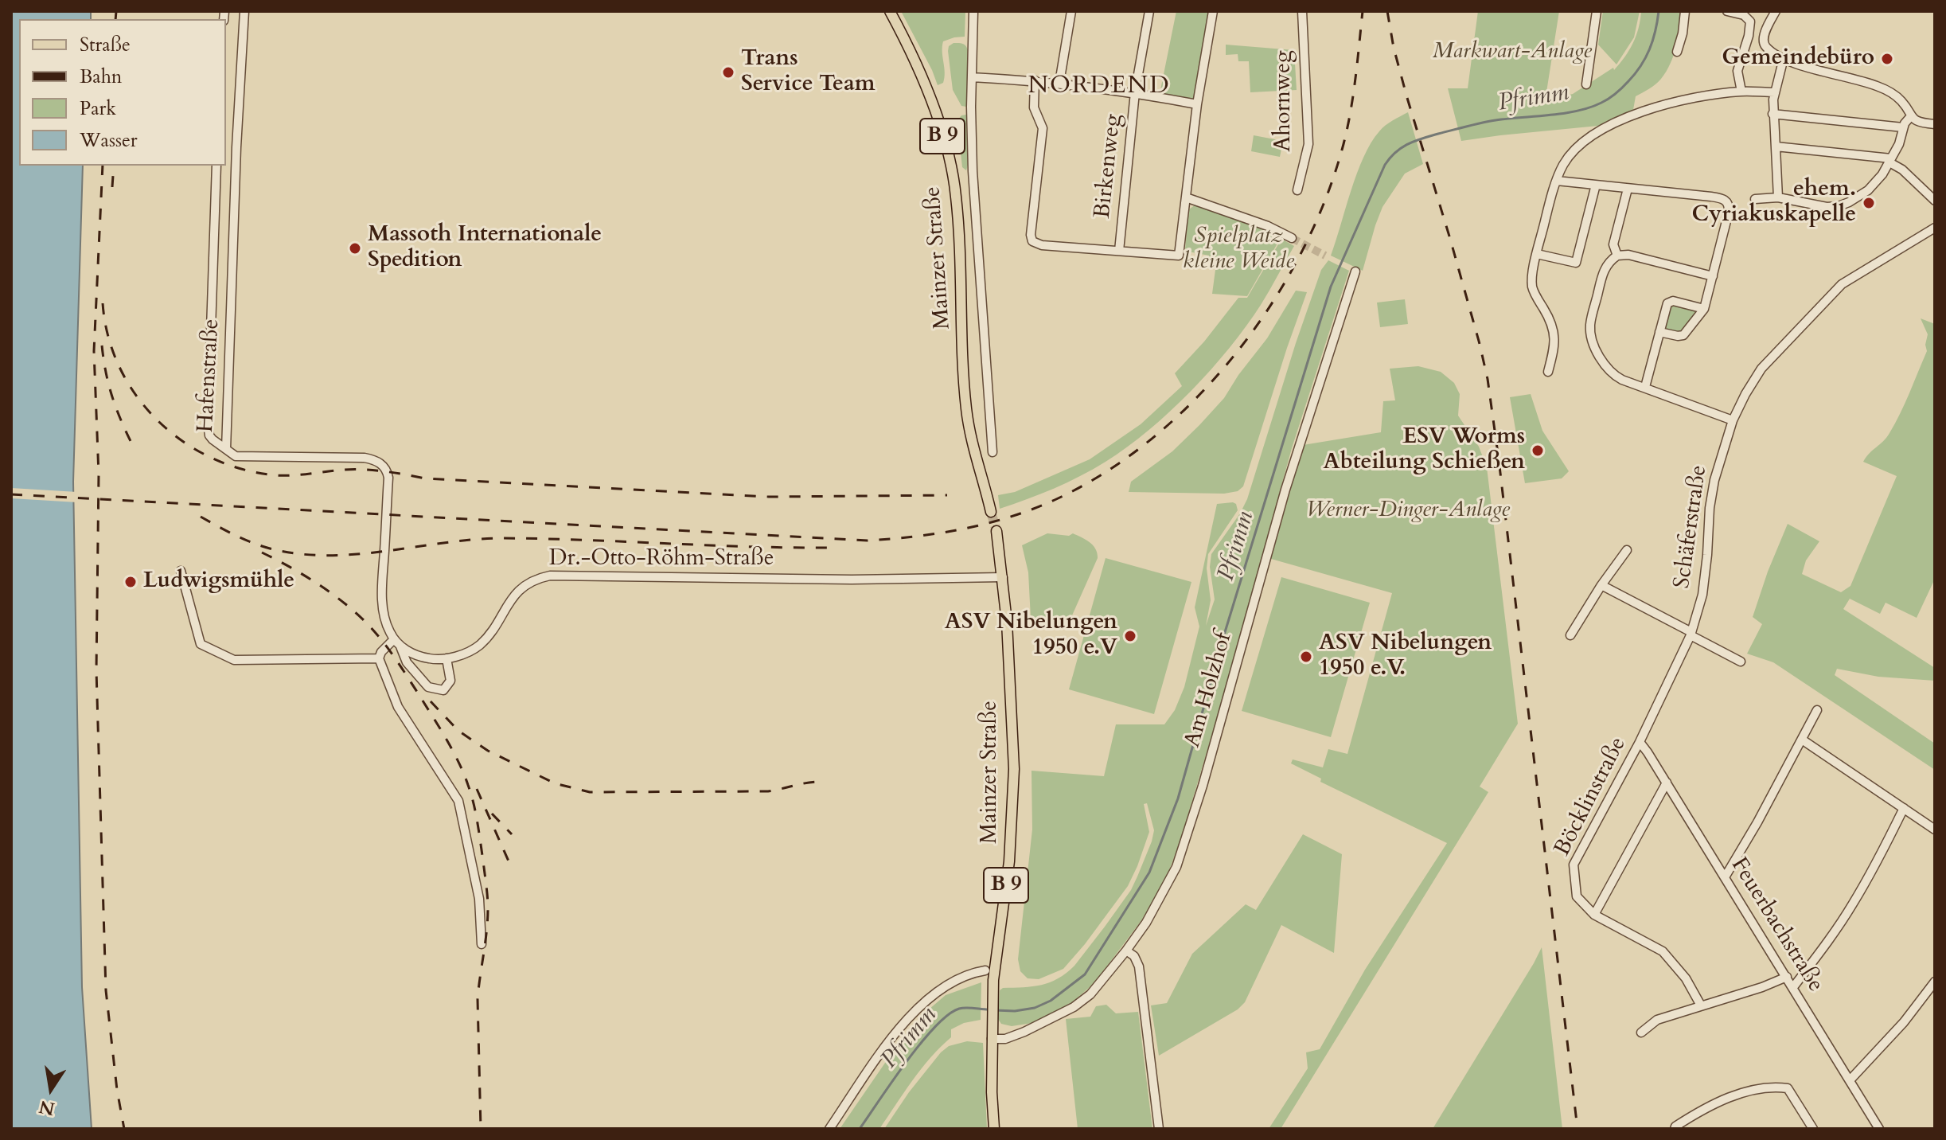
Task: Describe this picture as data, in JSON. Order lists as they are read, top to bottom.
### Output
{
  "streets": {
    "main road": ["B 9", "Mainzer Straße"],
    "street": [
      "Ahornweg",
      "Birkenweg",
      "Hafenstraße",
      "Schäferstraße",
      "Dr.-Otto-Röhm-Straße",
      "Am Holzhof",
      "Böcklinstraße",
      "Feuerbachstraße"
    ]
  },
  "crossings": [
    ["Mainzer Straße", "Dr.-Otto-Röhm-Straße"],
    ["Mainzer Straße", "Am Holzhof"],
    ["Schäferstraße", "Böcklinstraße"],
    ["Böcklinstraße", "Feuerbachstraße"]
  ],
  "districts": ["NORDEND"],
  "water": ["Pfrimm"],
  "parks": ["Markwart-Anlage", "Spielplatz kleine Weide", "Werner-Dinger-Anlage"],
  "places": [
    "Gemeindebüro",
    "Trans Service Team",
    "ehem. Cyriakuskapelle",
    "Massoth Internationale Spedition",
    "ESV Worms Abteilung Schießen",
    "Ludwigsmühle",
    "ASV Nibelungen 1950 e.V",
    "ASV Nibelungen 1950 e.V."
  ],
  "legend": [
    "Straße",
    "Bahn",
    "Park",
    "Wasser"
  ],
  "north": "bottom"
}
